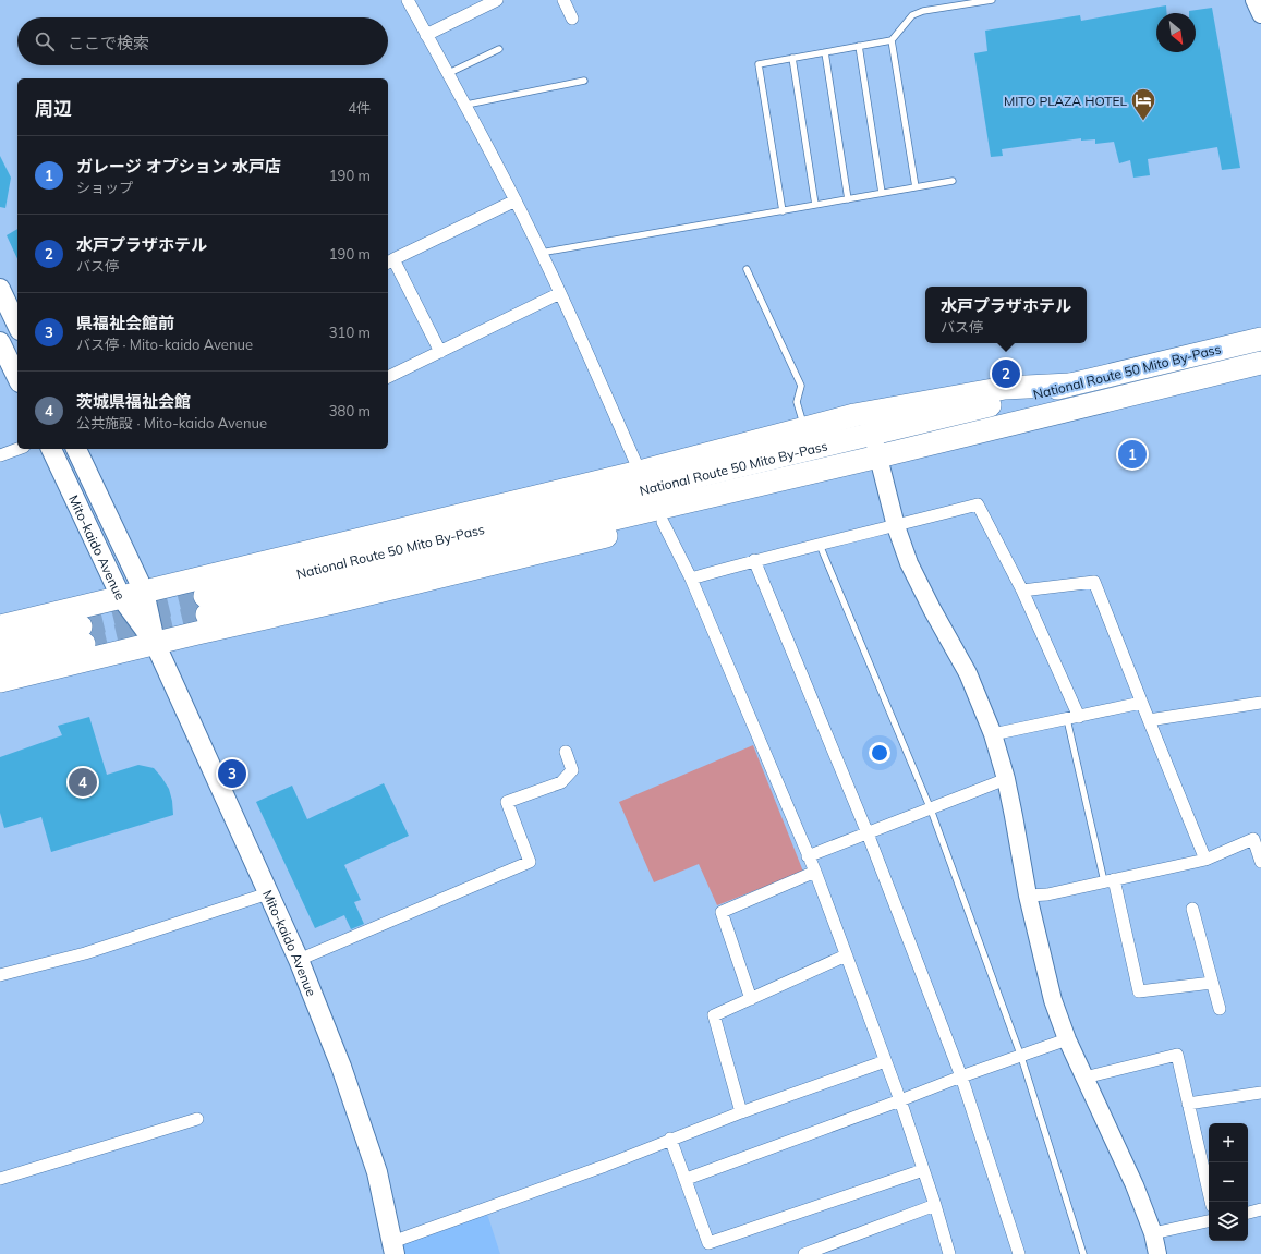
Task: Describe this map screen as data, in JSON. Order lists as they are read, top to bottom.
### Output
{
  "streets": {
    "highway": ["National Route 50 Mito By-Pass"],
    "main road": ["Mito-kaido Avenue"]
  },
  "places": {
    "hotel": ["MITO PLAZA HOTEL"]
  },
  "north": "bottom right",
  "page": {
    "search": "ここで検索",
    "heading": ["周辺", "4件"],
    "list": [
      {
        "mark": "1",
        "name": "ガレージ オプション 水戸店",
        "note": "ショップ",
        "value": "190 m"
      },
      {
        "mark": "2",
        "name": "水戸プラザホテル",
        "note": "バス停",
        "value": "190 m"
      },
      {
        "mark": "3",
        "name": "県福祉会館前",
        "note": "バス停 · Mito-kaido Avenue",
        "value": "310 m"
      },
      {
        "mark": "4",
        "name": "茨城県福祉会館",
        "note": "公共施設 · Mito-kaido Avenue",
        "value": "380 m"
      }
    ],
    "popup": ["水戸プラザホテル", "バス停"],
    "pins": [
      "2",
      "1",
      "3",
      "4"
    ],
    "map_buttons": ["+", "−"]
  }
}
